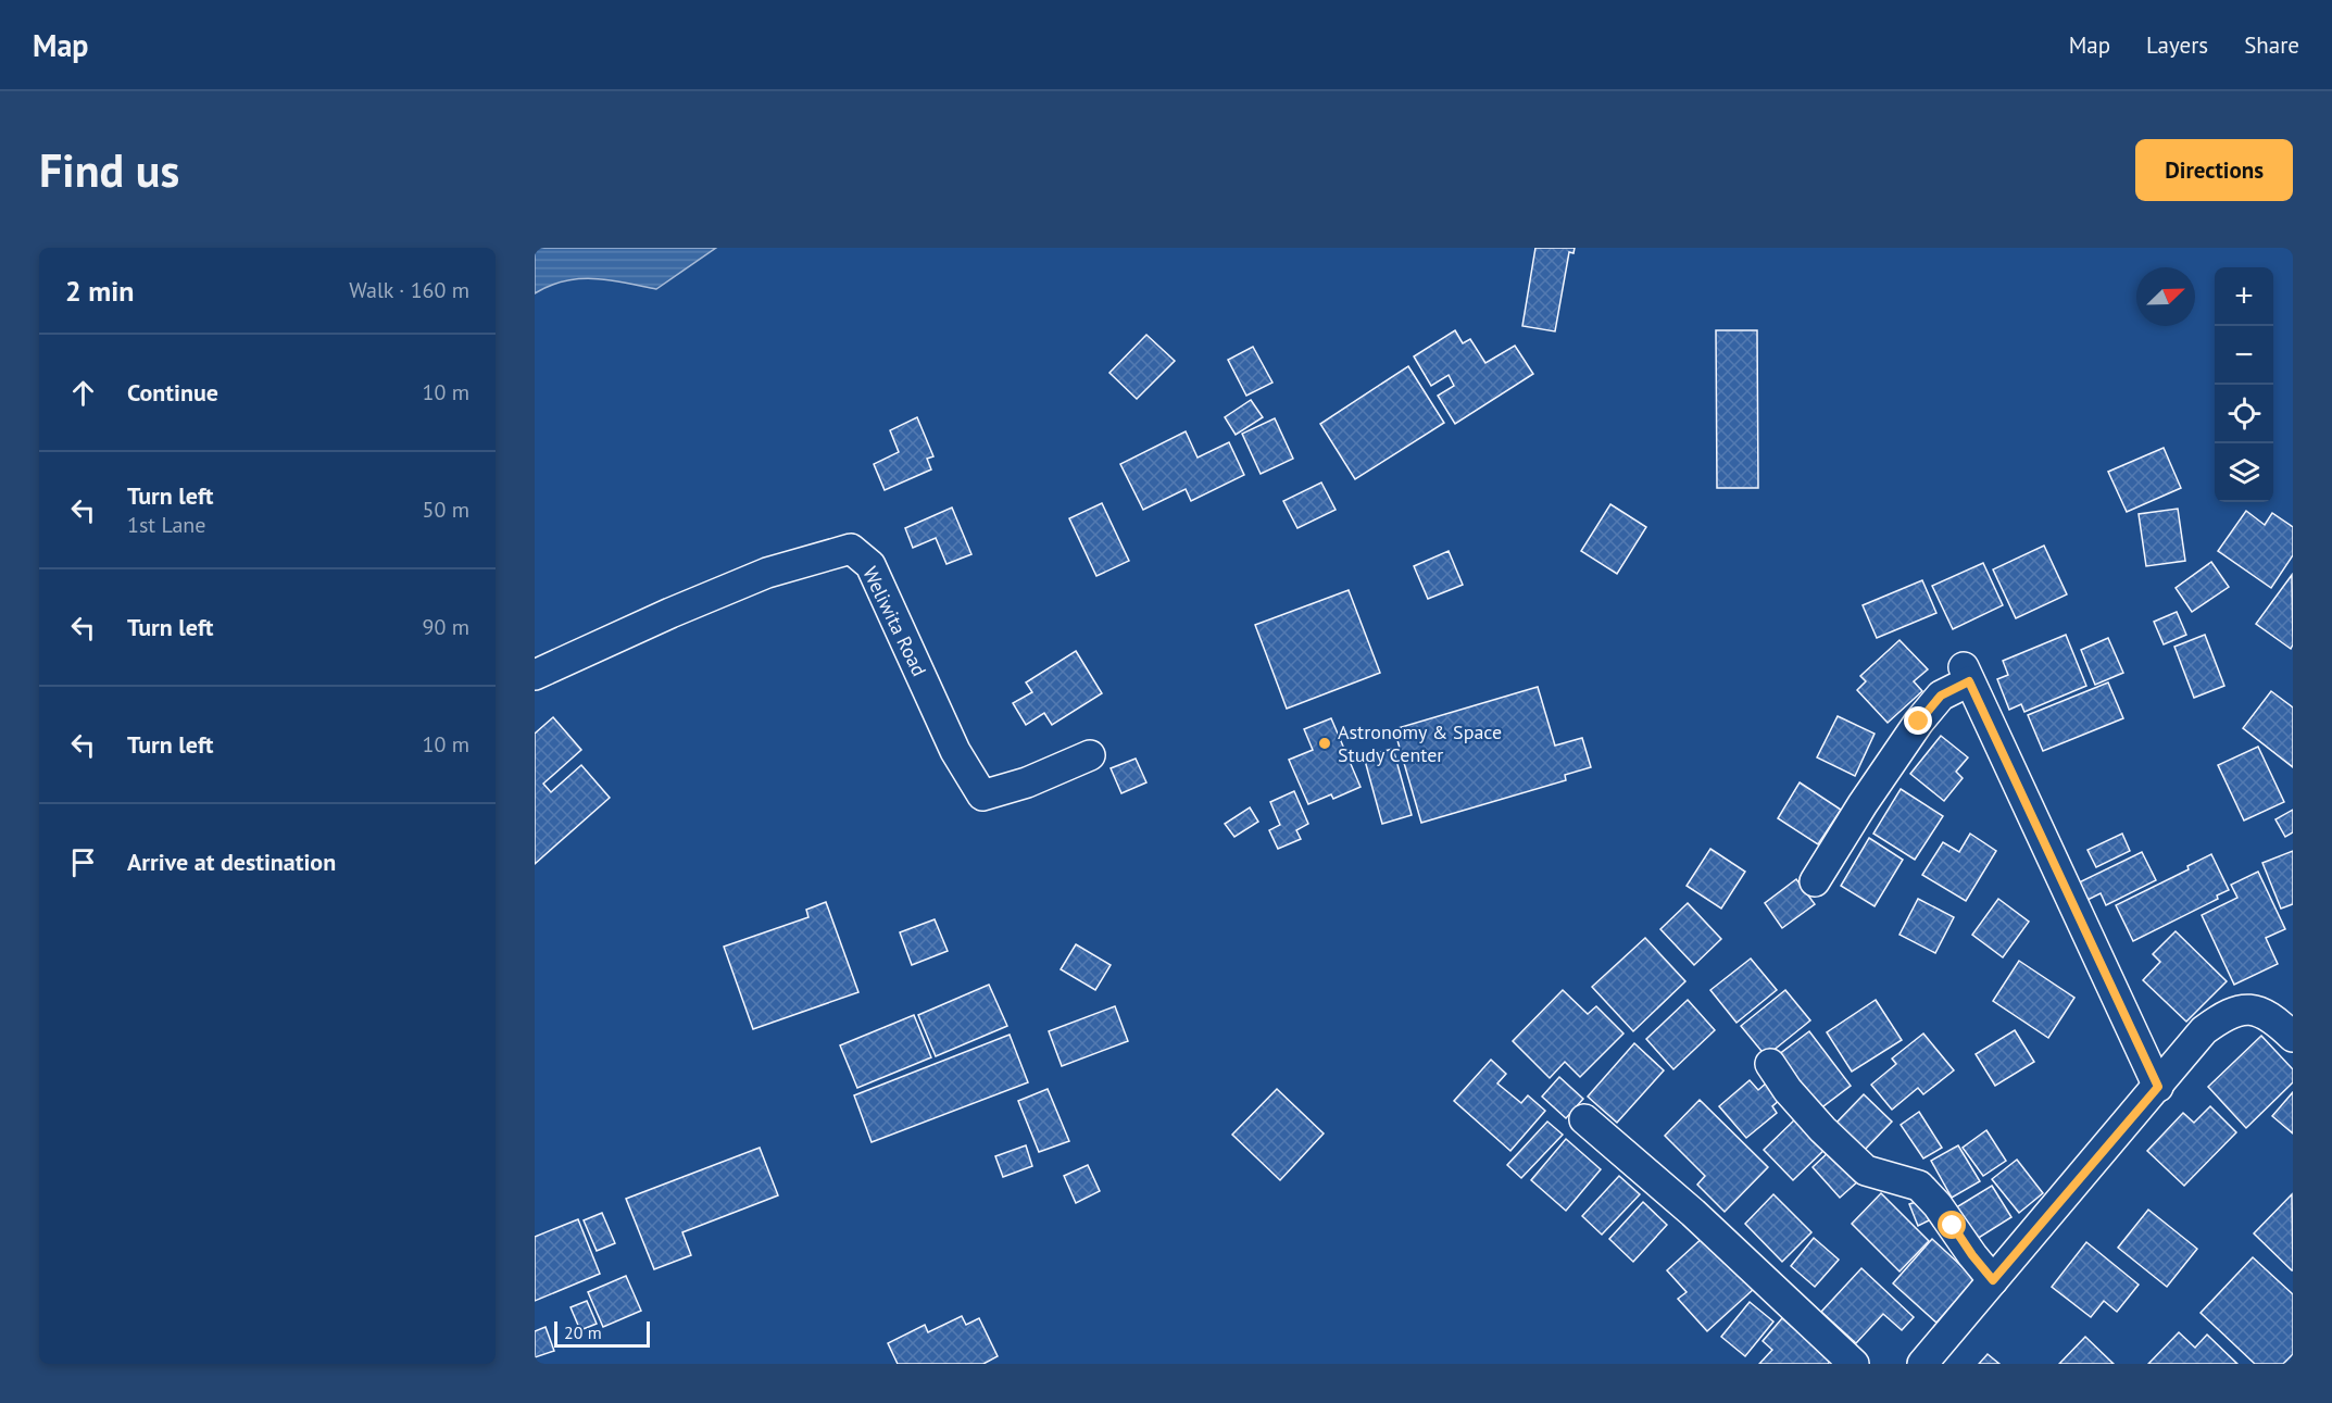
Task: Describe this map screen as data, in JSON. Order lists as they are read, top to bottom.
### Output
{
  "streets": {
    "street": ["Weliwita Road"]
  },
  "places": ["Astronomy & Space Study Center"],
  "scale_bar": "20 m",
  "north": "top right",
  "page": {
    "header": "Map",
    "nav": ["Map", "Layers", "Share"],
    "buttons": "Directions",
    "title": "Find us",
    "heading": ["2 min", "Walk · 160 m"],
    "map_buttons": ["+", "−"],
    "list": [
      ["Continue", "10 m"],
      ["Turn left", "1st Lane", "50 m"],
      ["Turn left", "90 m"],
      ["Turn left", "10 m"],
      "Arrive at destination"
    ],
    "scale": "20 m"
  }
}
